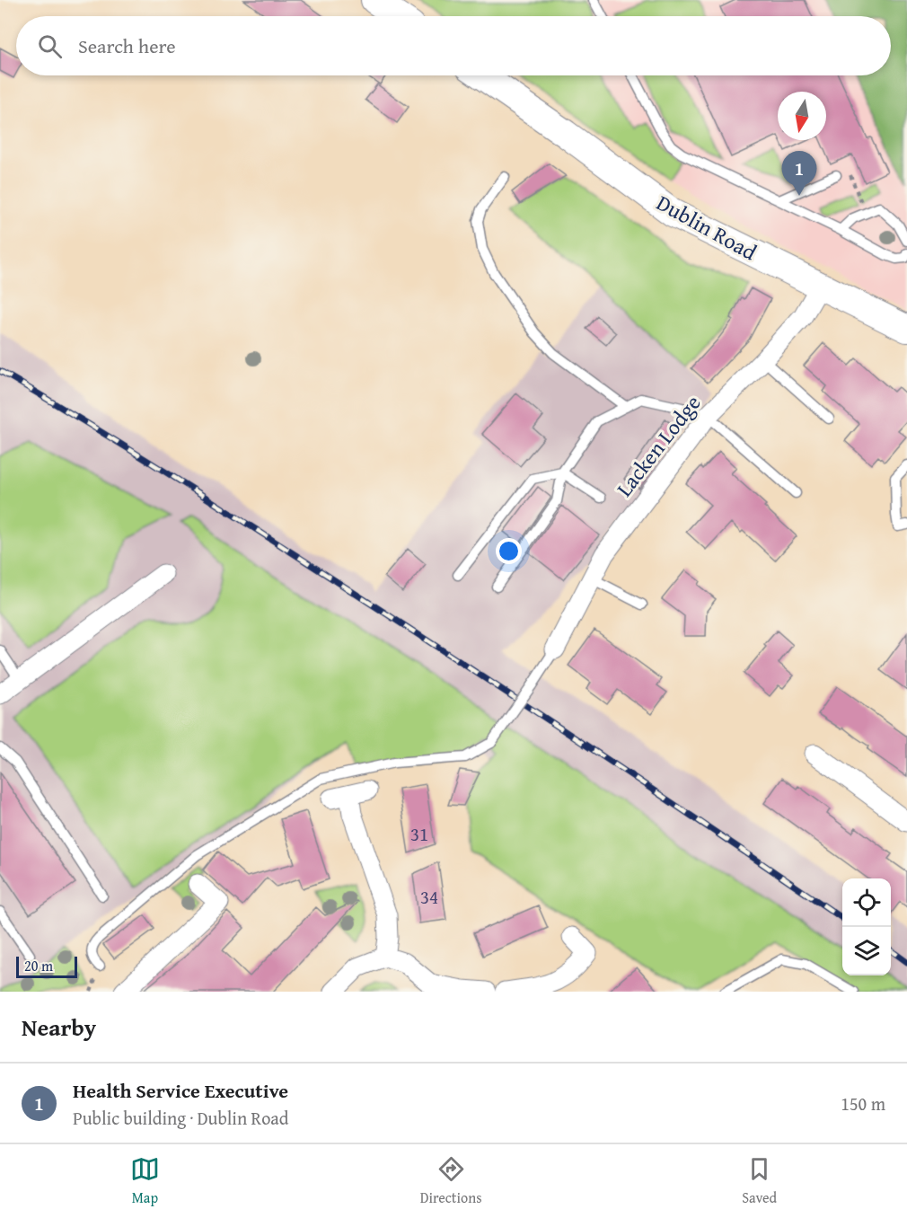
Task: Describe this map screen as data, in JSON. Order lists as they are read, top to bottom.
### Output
{
  "streets": {
    "main road": ["Dublin Road"],
    "street": ["Lacken Lodge"]
  },
  "crossings": [
    ["Dublin Road", "Lacken Lodge"]
  ],
  "house_numbers": ["31", "34"],
  "scale_bar": "20 m",
  "north": "bottom",
  "page": {
    "search": "Search here",
    "pins": "1",
    "scale": "20 m",
    "heading": "Nearby",
    "list": [
      {
        "mark": "1",
        "name": "Health Service Executive",
        "note": "Public building · Dublin Road",
        "value": "150 m"
      }
    ],
    "nav": ["Map", "Directions", "Saved"]
  }
}
